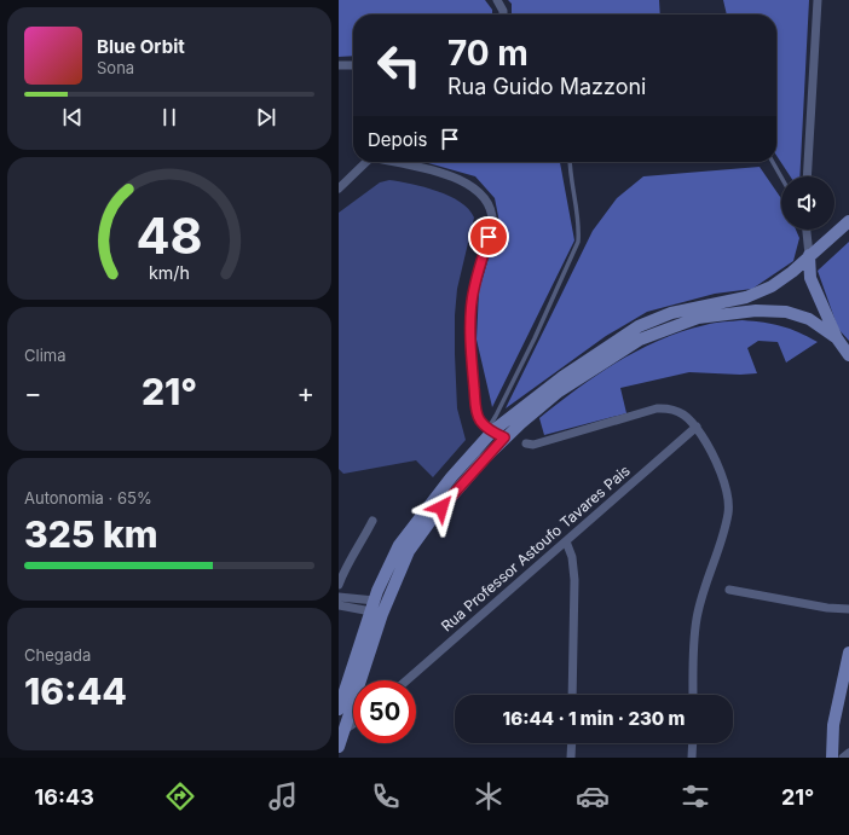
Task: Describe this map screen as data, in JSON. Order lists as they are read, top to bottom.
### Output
{
  "streets": {
    "street": ["Rua Professor Astoufo Tavares Pais"]
  },
  "page": {
    "turn": ["70 m", "Rua Guido Mazzoni"],
    "song": ["Blue Orbit", "Sona"],
    "then": "Depois",
    "tile": [
      "Clima",
      ["Autonomia · 65%", "325 km"],
      ["Chegada", "16:44"]
    ],
    "heat": ["−", "21°", "+"],
    "limit": "50",
    "trip": "16:44 · 1 min · 230 m",
    "tabs": ["16:43", "21°"],
    "gauge": ["48", "km/h"]
  }
}
